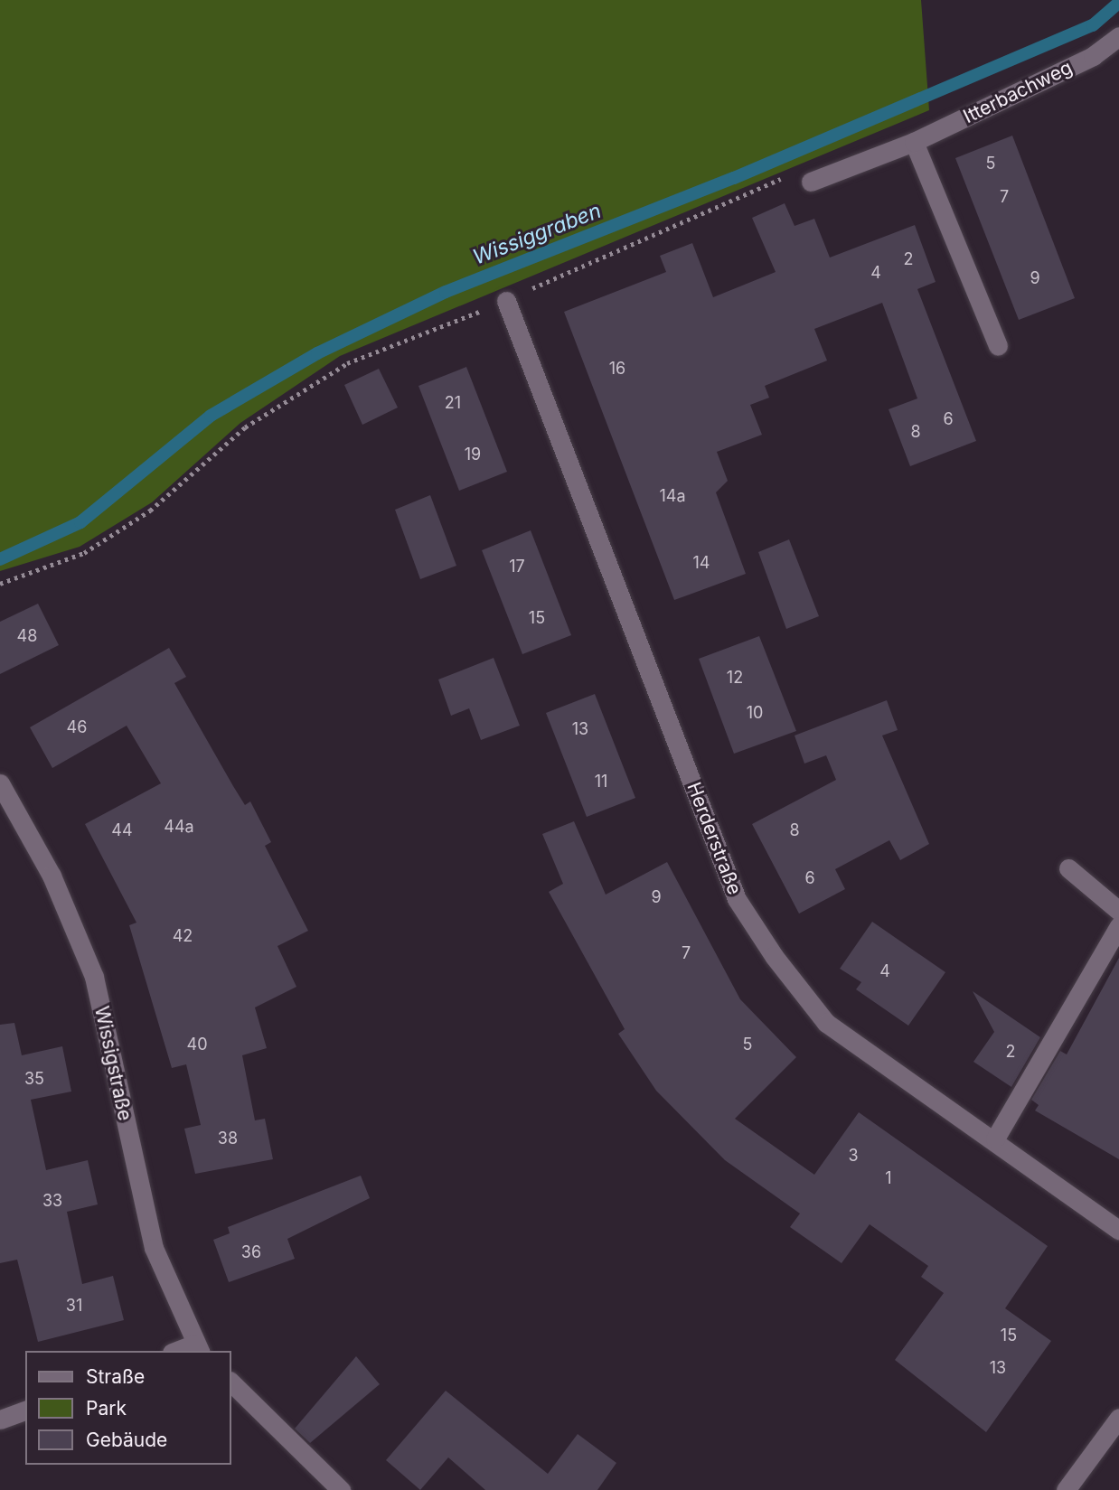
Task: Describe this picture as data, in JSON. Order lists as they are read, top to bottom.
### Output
{
  "streets": {
    "street": ["Itterbachweg", "Herderstraße", "Wissigstraße"]
  },
  "water": ["Wissiggraben"],
  "house_numbers": [
    "5",
    "7",
    "2",
    "4",
    "9",
    "16",
    "21",
    "6",
    "8",
    "19",
    "14a",
    "14",
    "17",
    "15",
    "48",
    "12",
    "10",
    "46",
    "13",
    "11",
    "44a",
    "44",
    "8",
    "6",
    "9",
    "42",
    "7",
    "4",
    "40",
    "5",
    "2",
    "35",
    "38",
    "3",
    "1",
    "33",
    "36",
    "31",
    "15",
    "13"
  ],
  "legend": ["Straße", "Park", "Gebäude"]
}
